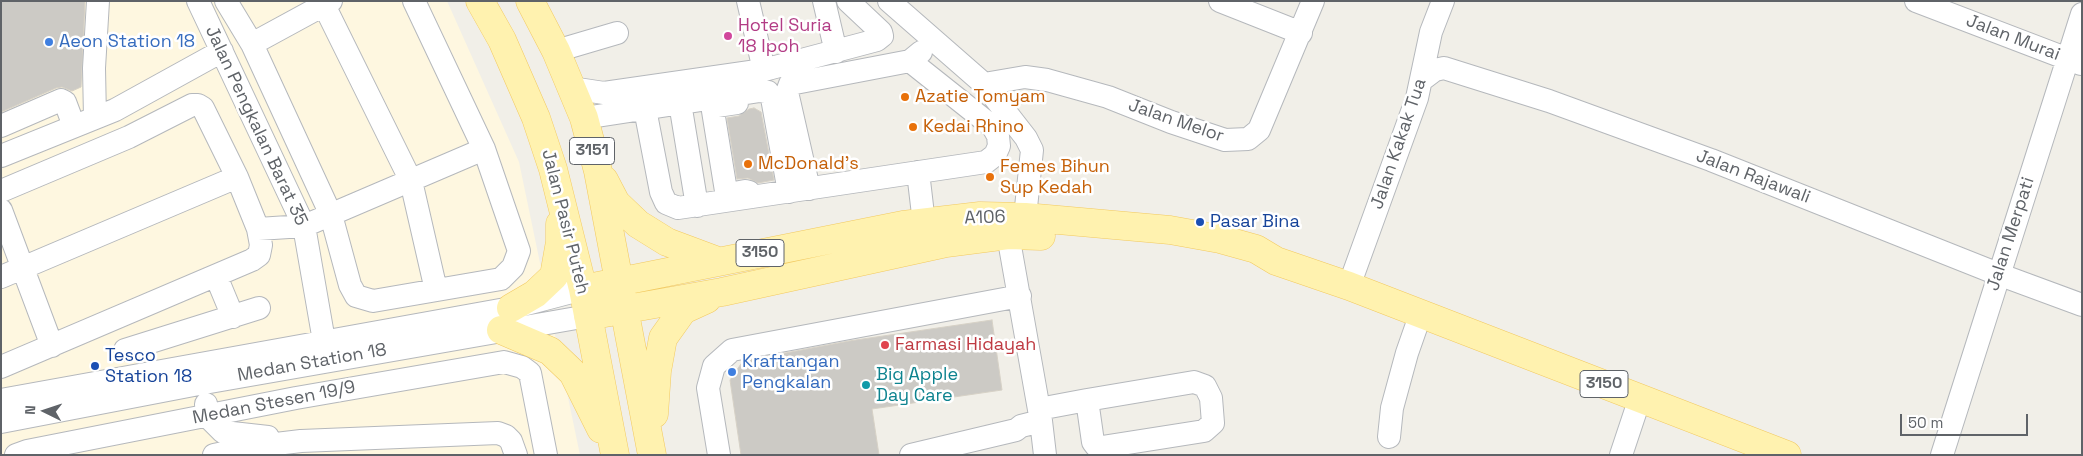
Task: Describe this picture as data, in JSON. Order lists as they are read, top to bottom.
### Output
{
  "streets": {
    "main road": [
      "3151",
      "A106",
      "Jalan Pasir Puteh",
      "3150",
      "Medan Station 18"
    ],
    "street": [
      "Jalan Murai",
      "Jalan Melor",
      "Jalan Pengkalan Barat 35",
      "Jalan Kakak Tua",
      "Jalan Rajawali",
      "Jalan Merpati",
      "Medan Stesen 19/9"
    ]
  },
  "crossings": [
    ["Jalan Murai", "Jalan Merpati"],
    ["Jalan Pengkalan Barat 35", "Medan Station 18"],
    ["Jalan Kakak Tua", "Jalan Rajawali"],
    ["Jalan Kakak Tua", "3150"],
    ["Jalan Rajawali", "Jalan Merpati"],
    ["A106", "3150"],
    ["Jalan Pasir Puteh", "3150"],
    ["Jalan Pasir Puteh", "Medan Station 18"],
    ["3150", "Medan Station 18"]
  ],
  "places": [
    "Hotel Suria 18 Ipoh",
    "Aeon Station 18",
    "Azatie Tomyam",
    "Kedai Rhino",
    "McDonald's",
    "Femes Bihun Sup Kedah",
    "Pasar Bina",
    "Farmasi Hidayah",
    "Tesco Station 18",
    "Kraftangan Pengkalan",
    "Big Apple Day Care"
  ],
  "scale_bar": "50 m",
  "north": "left"
}
